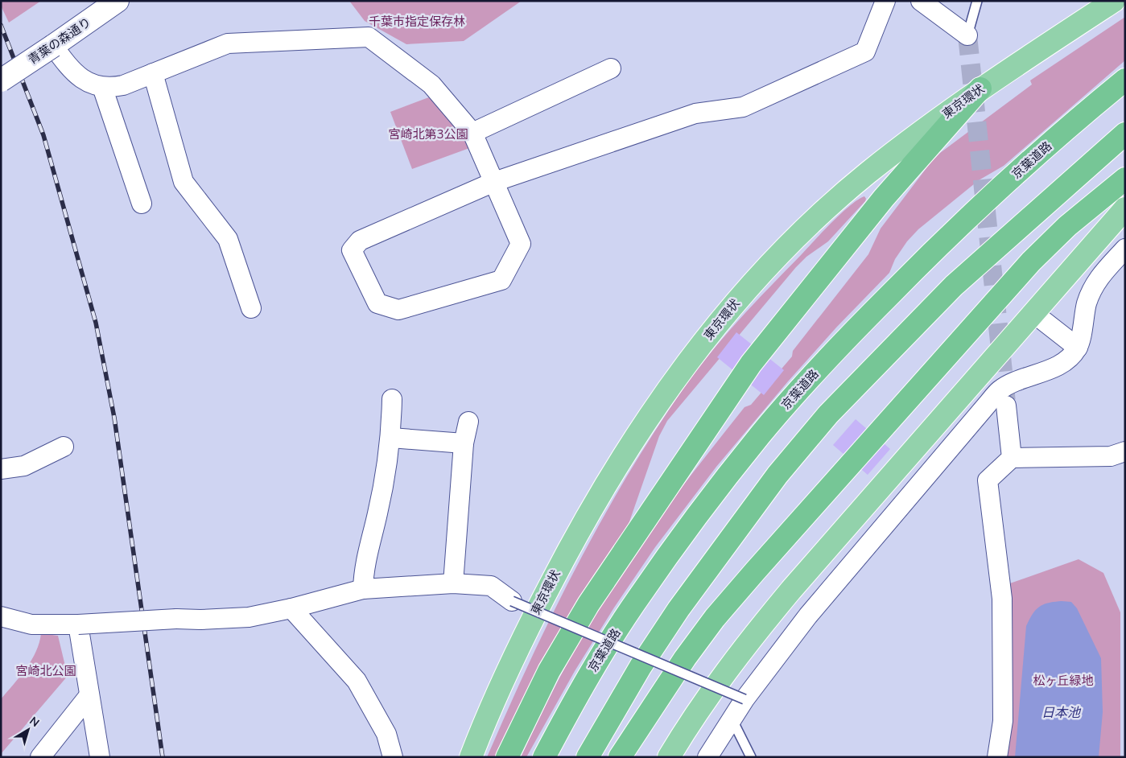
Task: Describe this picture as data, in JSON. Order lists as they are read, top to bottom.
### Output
{
  "streets": {
    "highway": ["東京環状", "京葉道路"],
    "street": ["青葉の森通り"]
  },
  "water": ["日本池"],
  "parks": [
    "千葉市指定保存林",
    "宮崎北第3公園",
    "宮崎北公園",
    "松ヶ丘緑地"
  ],
  "north": "top right"
}
